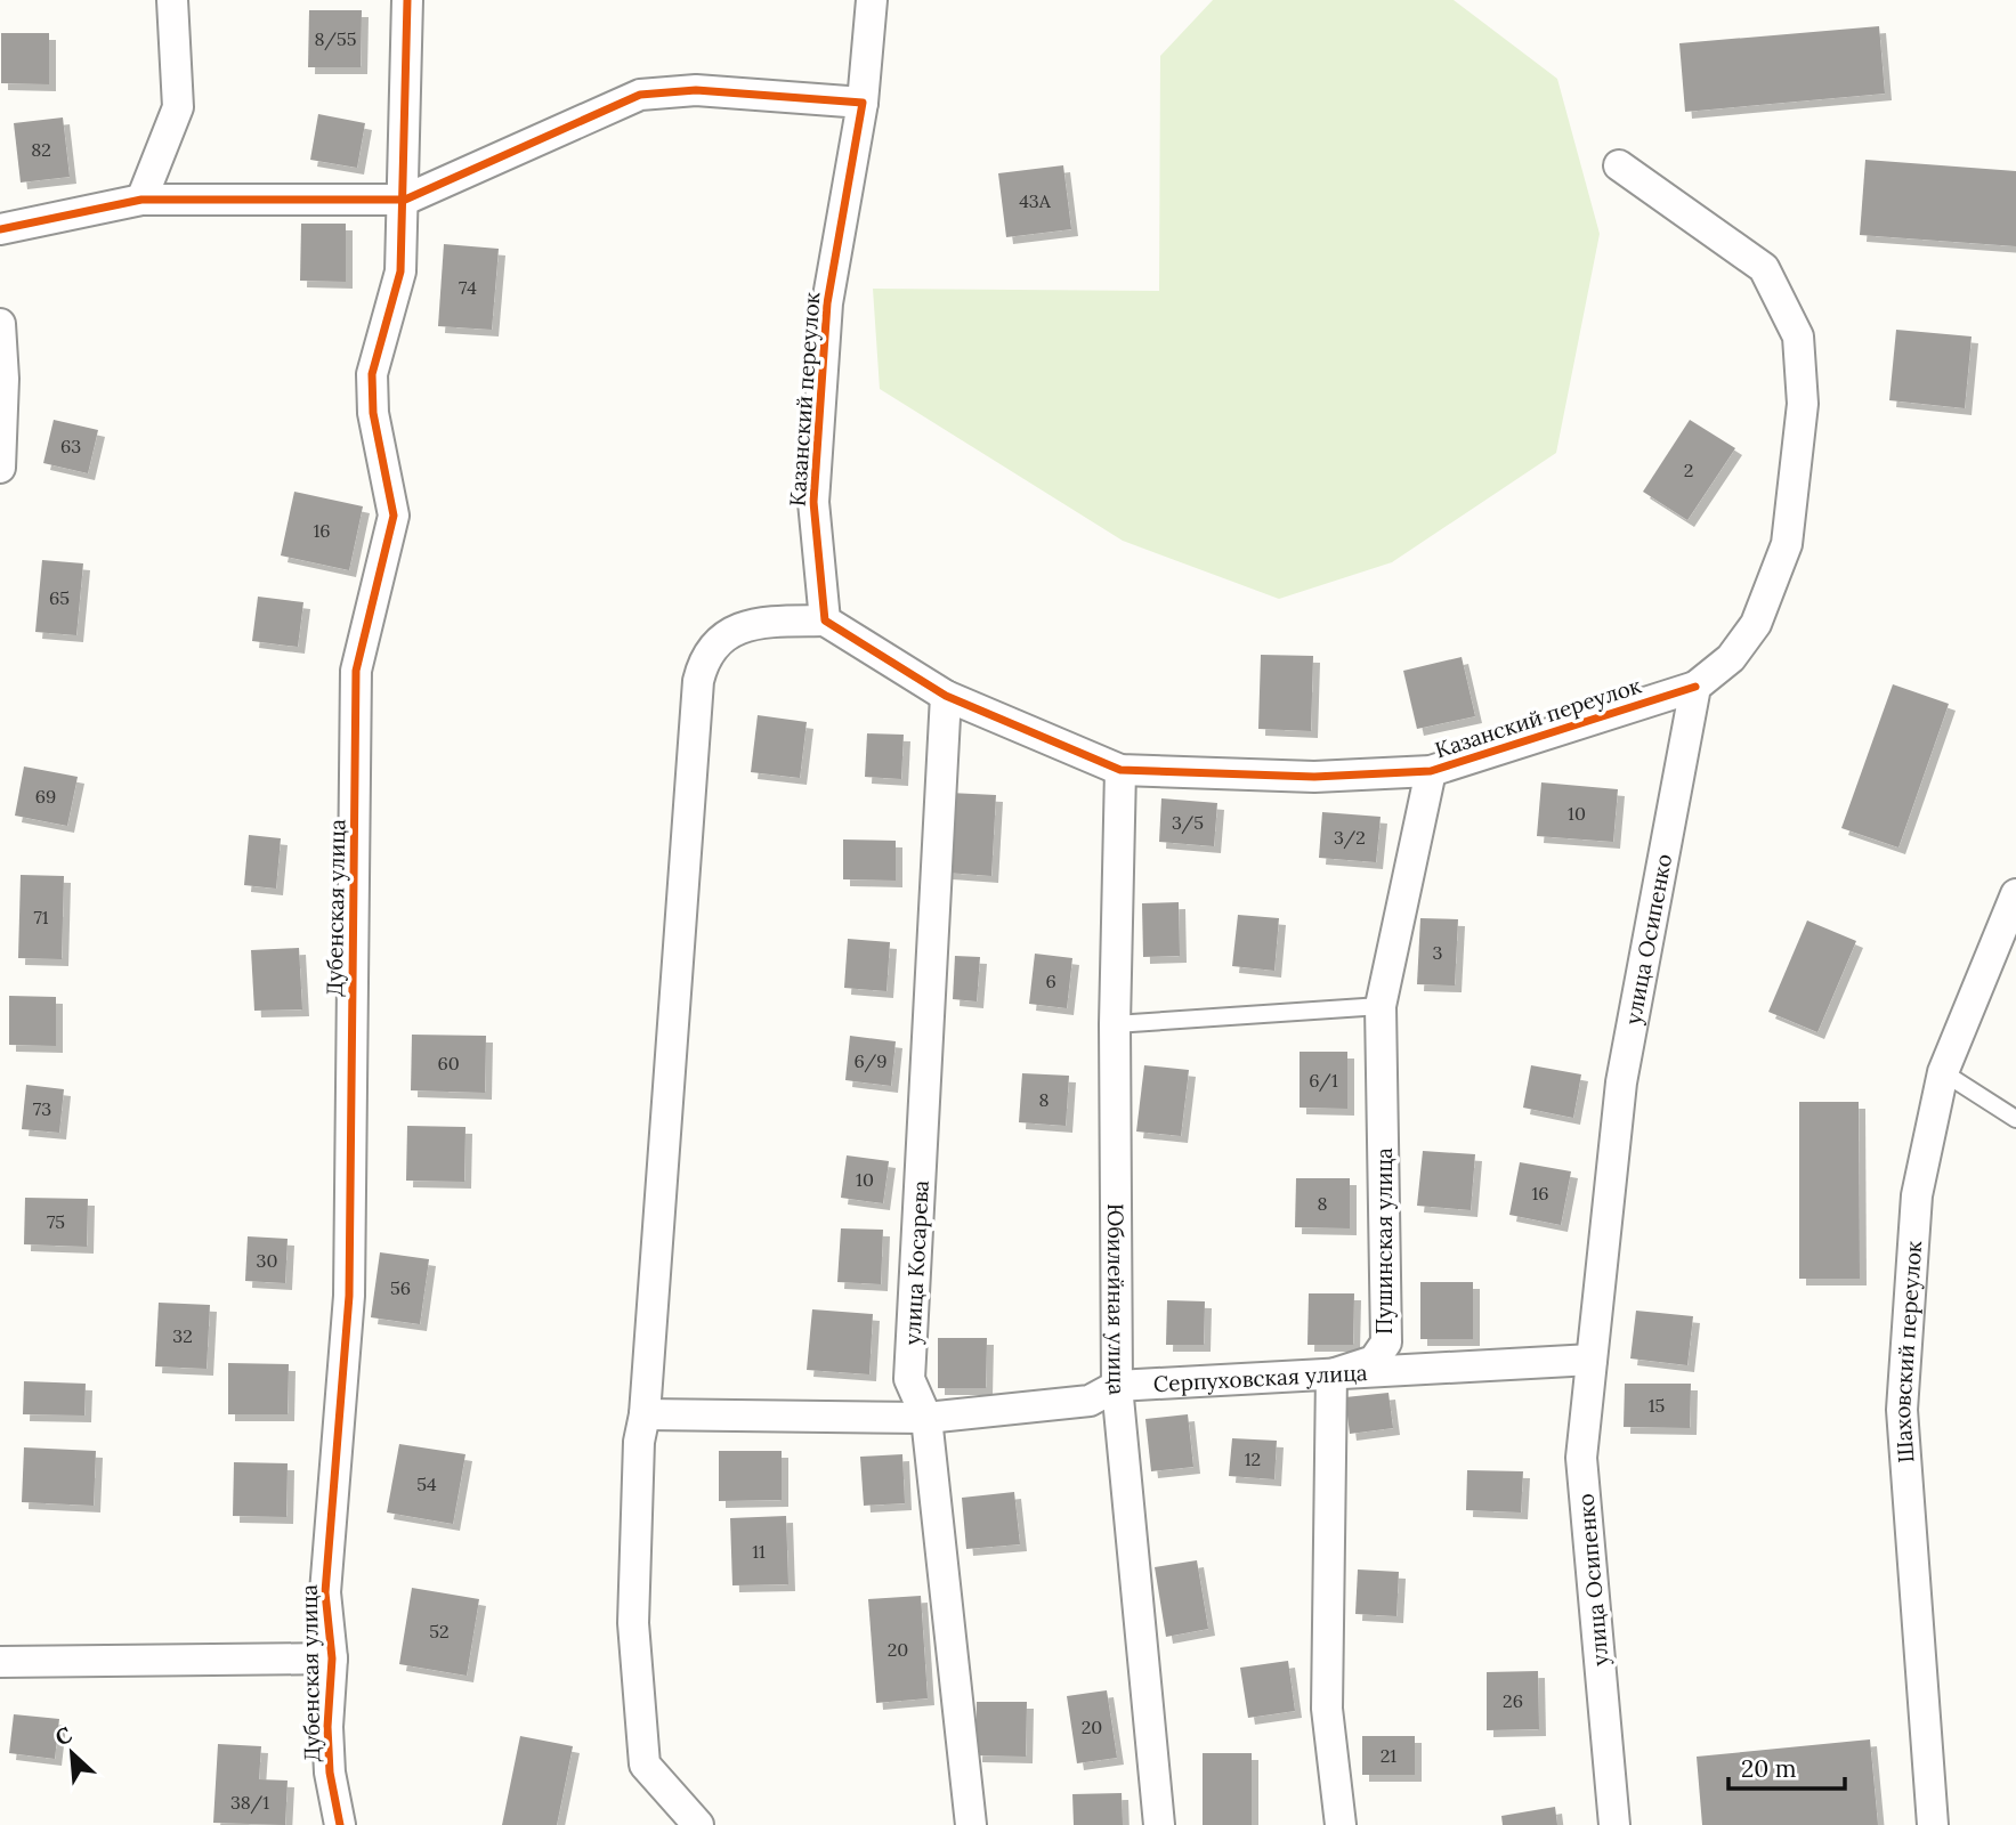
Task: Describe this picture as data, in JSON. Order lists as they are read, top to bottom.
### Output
{
  "streets": {
    "street": [
      "Казанский переулок",
      "Дубенская улица",
      "улица Осипенко",
      "Пушинская улица",
      "улица Косарева",
      "Юбилейная улица",
      "Шаховский переулок",
      "Серпуховская улица"
    ]
  },
  "crossings": [
    ["Казанский переулок", "улица Осипенко"],
    ["Казанский переулок", "Пушинская улица"],
    ["Казанский переулок", "улица Косарева"],
    ["Казанский переулок", "Юбилейная улица"],
    ["улица Осипенко", "Серпуховская улица"],
    ["Пушинская улица", "Серпуховская улица"],
    ["улица Косарева", "Серпуховская улица"],
    ["Юбилейная улица", "Серпуховская улица"]
  ],
  "house_numbers": [
    "8/55",
    "82",
    "43А",
    "74",
    "63",
    "2",
    "16",
    "65",
    "69",
    "10",
    "3/5",
    "3/2",
    "71",
    "3",
    "6",
    "6/9",
    "60",
    "6/1",
    "8",
    "73",
    "10",
    "16",
    "8",
    "75",
    "30",
    "56",
    "32",
    "15",
    "12",
    "54",
    "11",
    "52",
    "20",
    "26",
    "20",
    "21",
    "38/1"
  ],
  "scale_bar": "20 m",
  "north": "top left"
}
